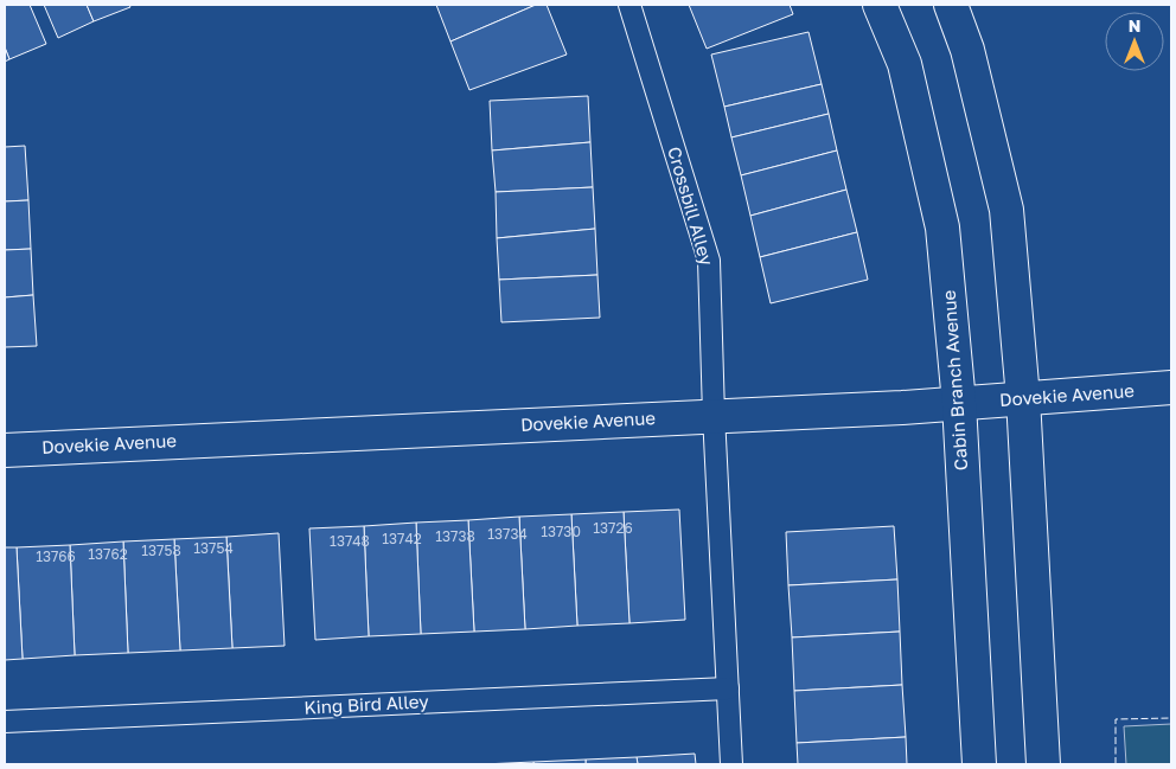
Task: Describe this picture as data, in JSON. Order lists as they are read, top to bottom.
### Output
{
  "streets": {
    "street": ["Cabin Branch Avenue", "Dovekie Avenue"],
    "lane": ["Crossbill Alley", "King Bird Alley"]
  },
  "crossings": [
    ["Crossbill Alley", "Dovekie Avenue"],
    ["Cabin Branch Avenue", "Dovekie Avenue"]
  ],
  "house_numbers": [
    "13726",
    "13730",
    "13734",
    "13738",
    "13742",
    "13748",
    "13754",
    "13758",
    "13762",
    "13766"
  ],
  "north": "top"
}
